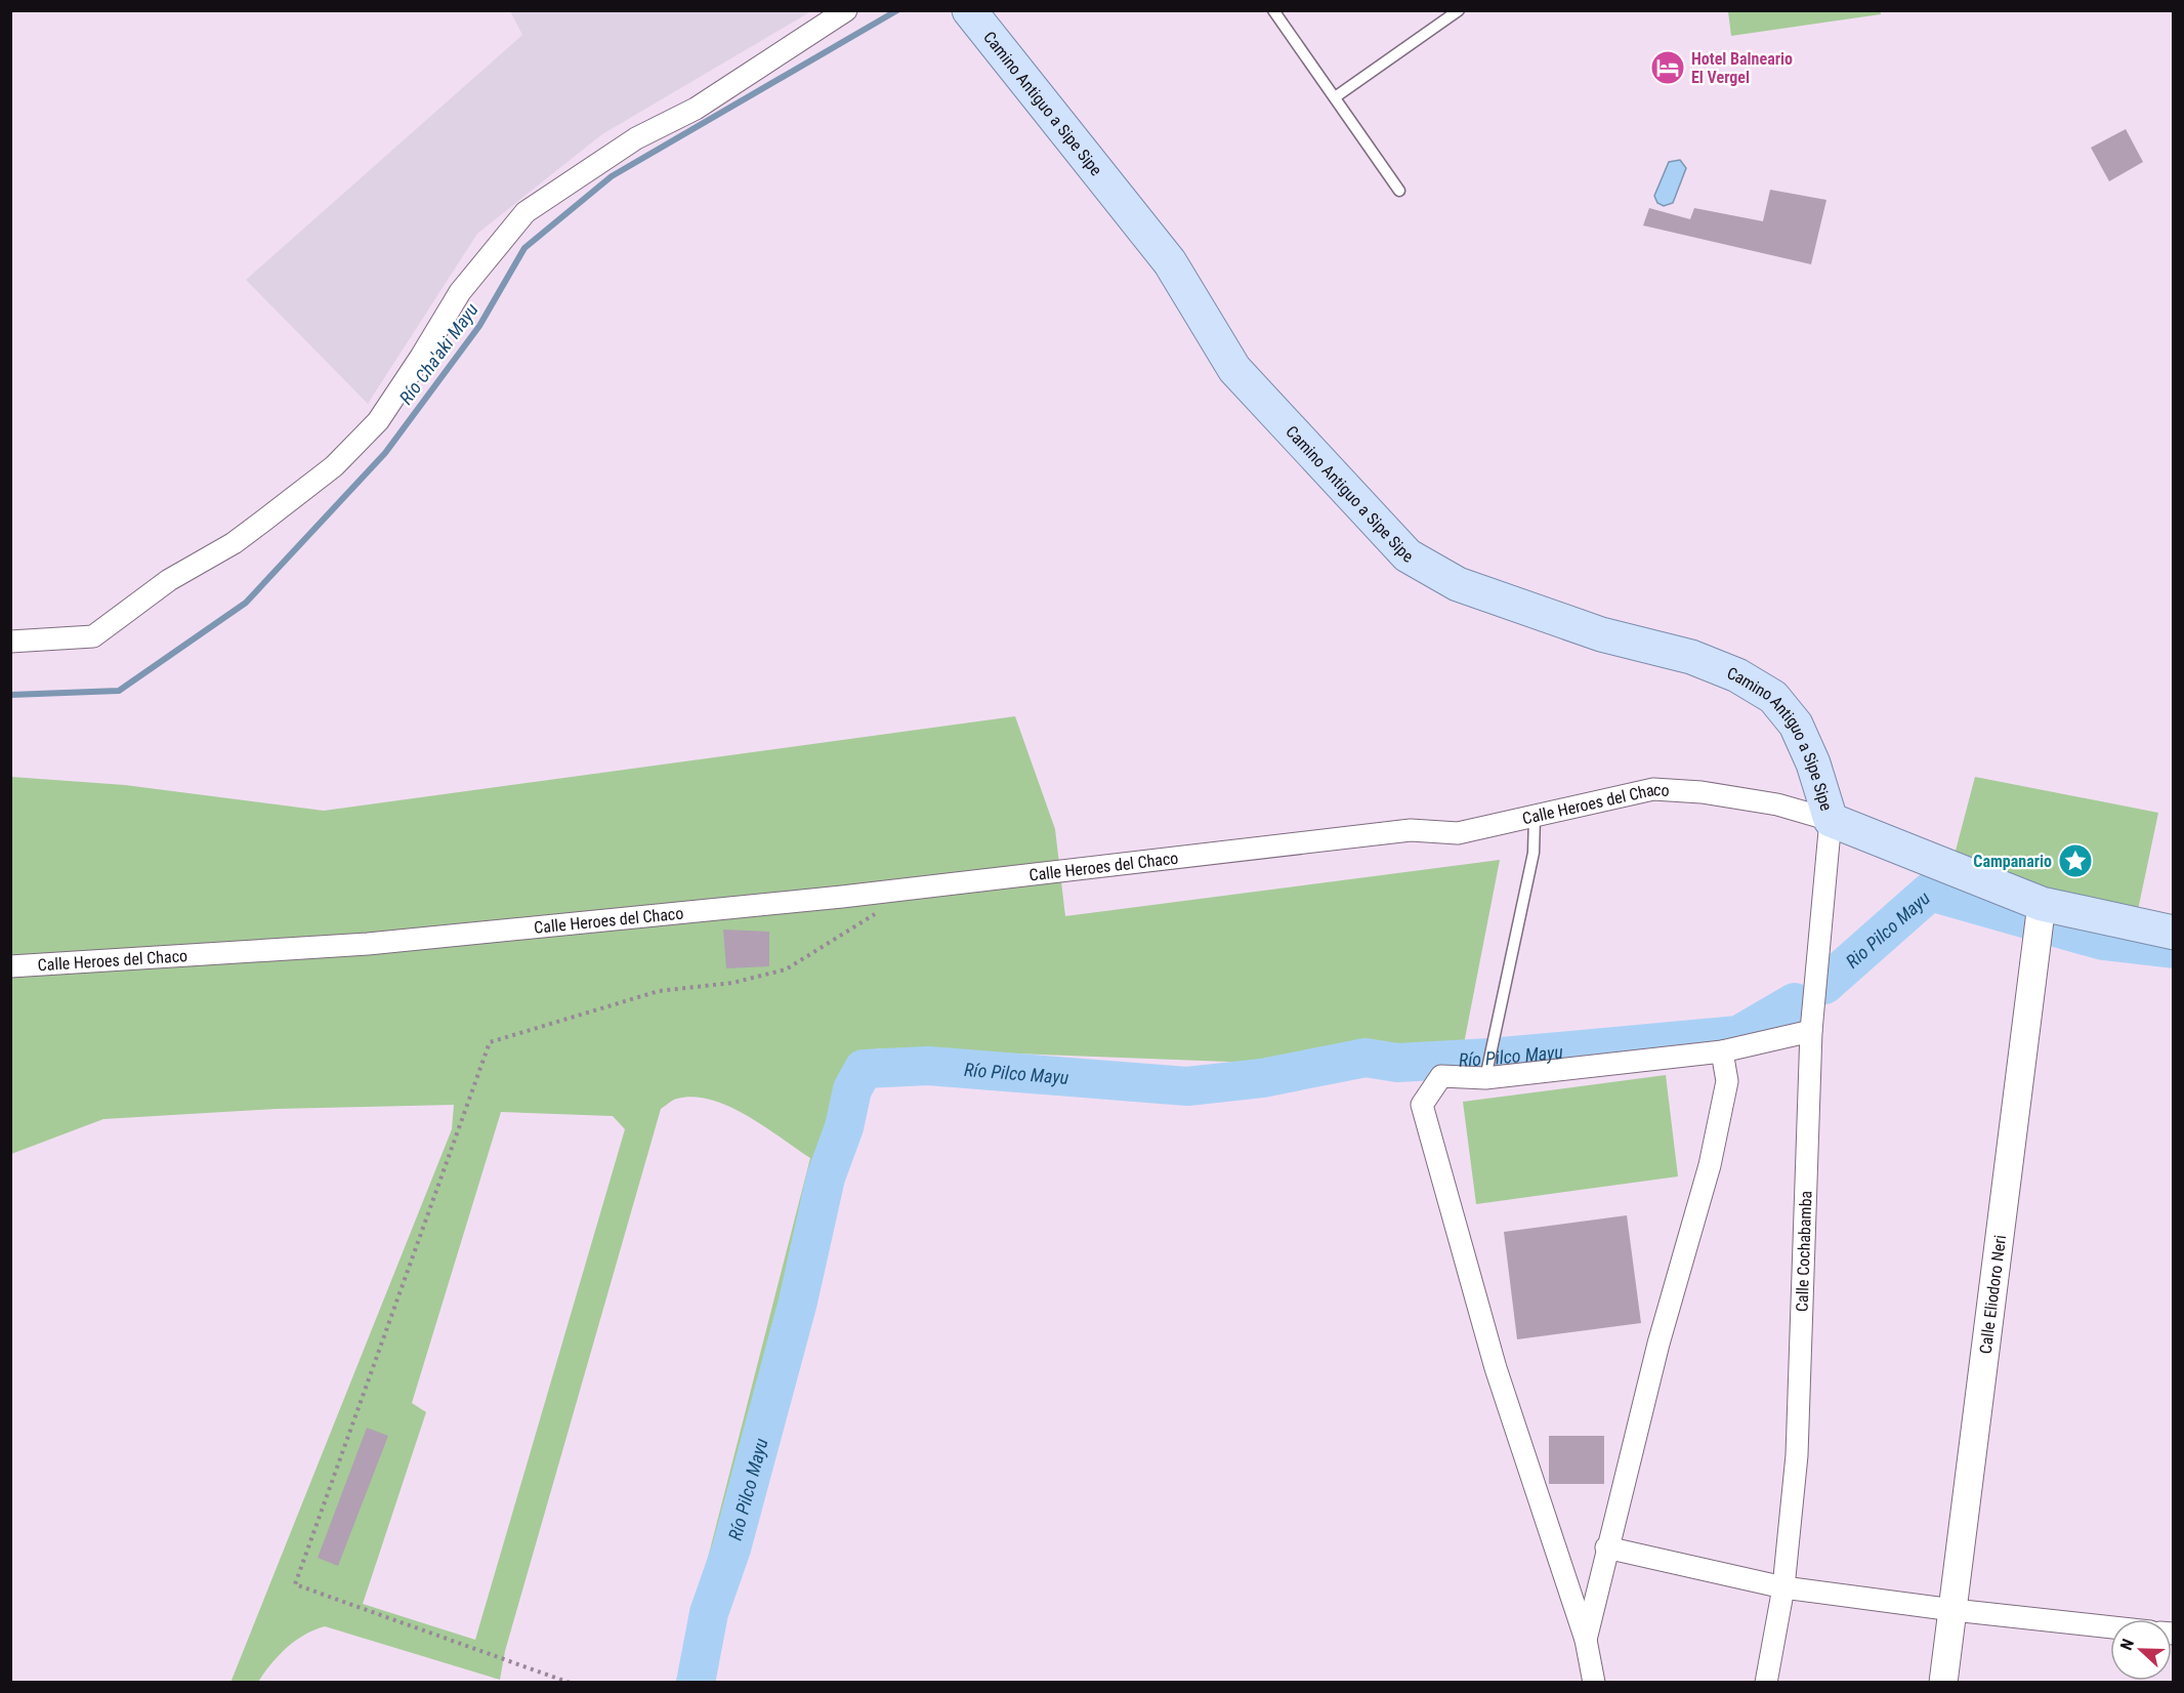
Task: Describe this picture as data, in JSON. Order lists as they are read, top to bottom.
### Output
{
  "streets": {
    "main road": ["Camino Antiguo a Sipe Sipe", "Calle Heroes del Chaco"],
    "street": ["Calle Cochabamba", "Calle Eliodoro Neri"]
  },
  "crossings": [
    ["Camino Antiguo a Sipe Sipe", "Calle Heroes del Chaco"],
    ["Camino Antiguo a Sipe Sipe", "Calle Cochabamba"],
    ["Calle Heroes del Chaco", "Calle Cochabamba"],
    ["Calle Heroes del Chaco", "Calle Eliodoro Neri"]
  ],
  "water": ["Río Cha'aki Mayu", "Rio Pilco Mayu", "Río Pilco Mayu"],
  "places": {
    "hotel": ["Hotel Balneario El Vergel"],
    "place": ["Campanario"]
  },
  "north": "left"
}
